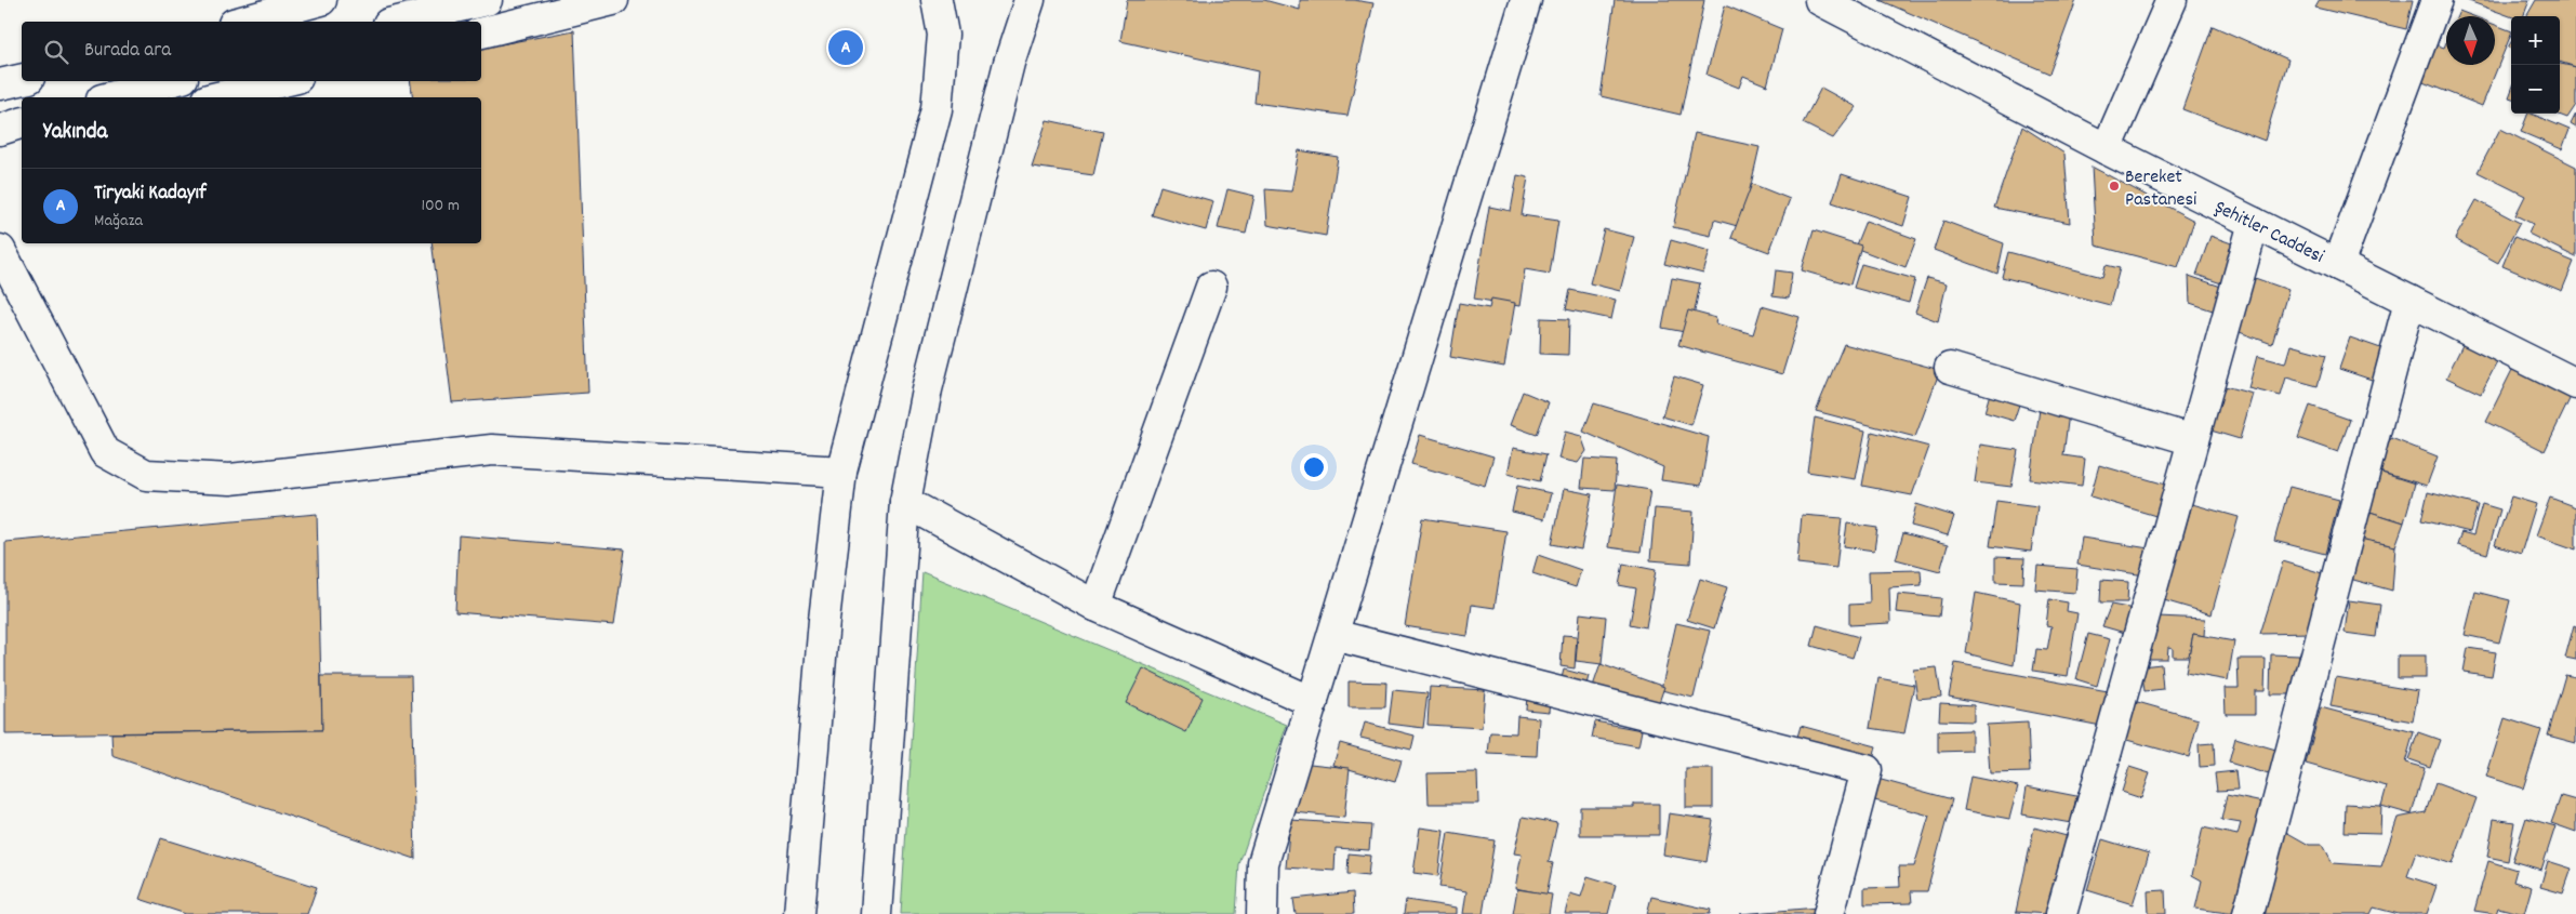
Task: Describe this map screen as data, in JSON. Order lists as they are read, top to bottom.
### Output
{
  "streets": {
    "street": ["Şehitler Caddesi"]
  },
  "places": ["Bereket Pastanesi"],
  "north": "bottom",
  "page": {
    "map_buttons": ["+", "−"],
    "search": "Burada ara",
    "pins": "A",
    "heading": "Yakında",
    "list": [
      {
        "mark": "A",
        "name": "Tiryaki Kadayıf",
        "note": "Mağaza",
        "value": "100 m"
      }
    ]
  }
}
